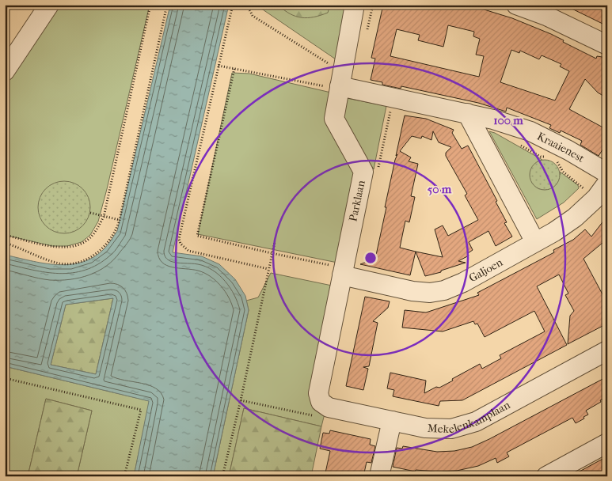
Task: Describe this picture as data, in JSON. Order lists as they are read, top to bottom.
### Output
{
  "streets": {
    "street": [
      "Kraaienest",
      "Parklaan",
      "Galjoen",
      "Mekelenkamplaan"
    ]
  },
  "crossings": [
    ["Kraaienest", "Parklaan"],
    ["Parklaan", "Galjoen"],
    ["Parklaan", "Mekelenkamplaan"]
  ],
  "rings": ["100 m", "50 m"]
}
